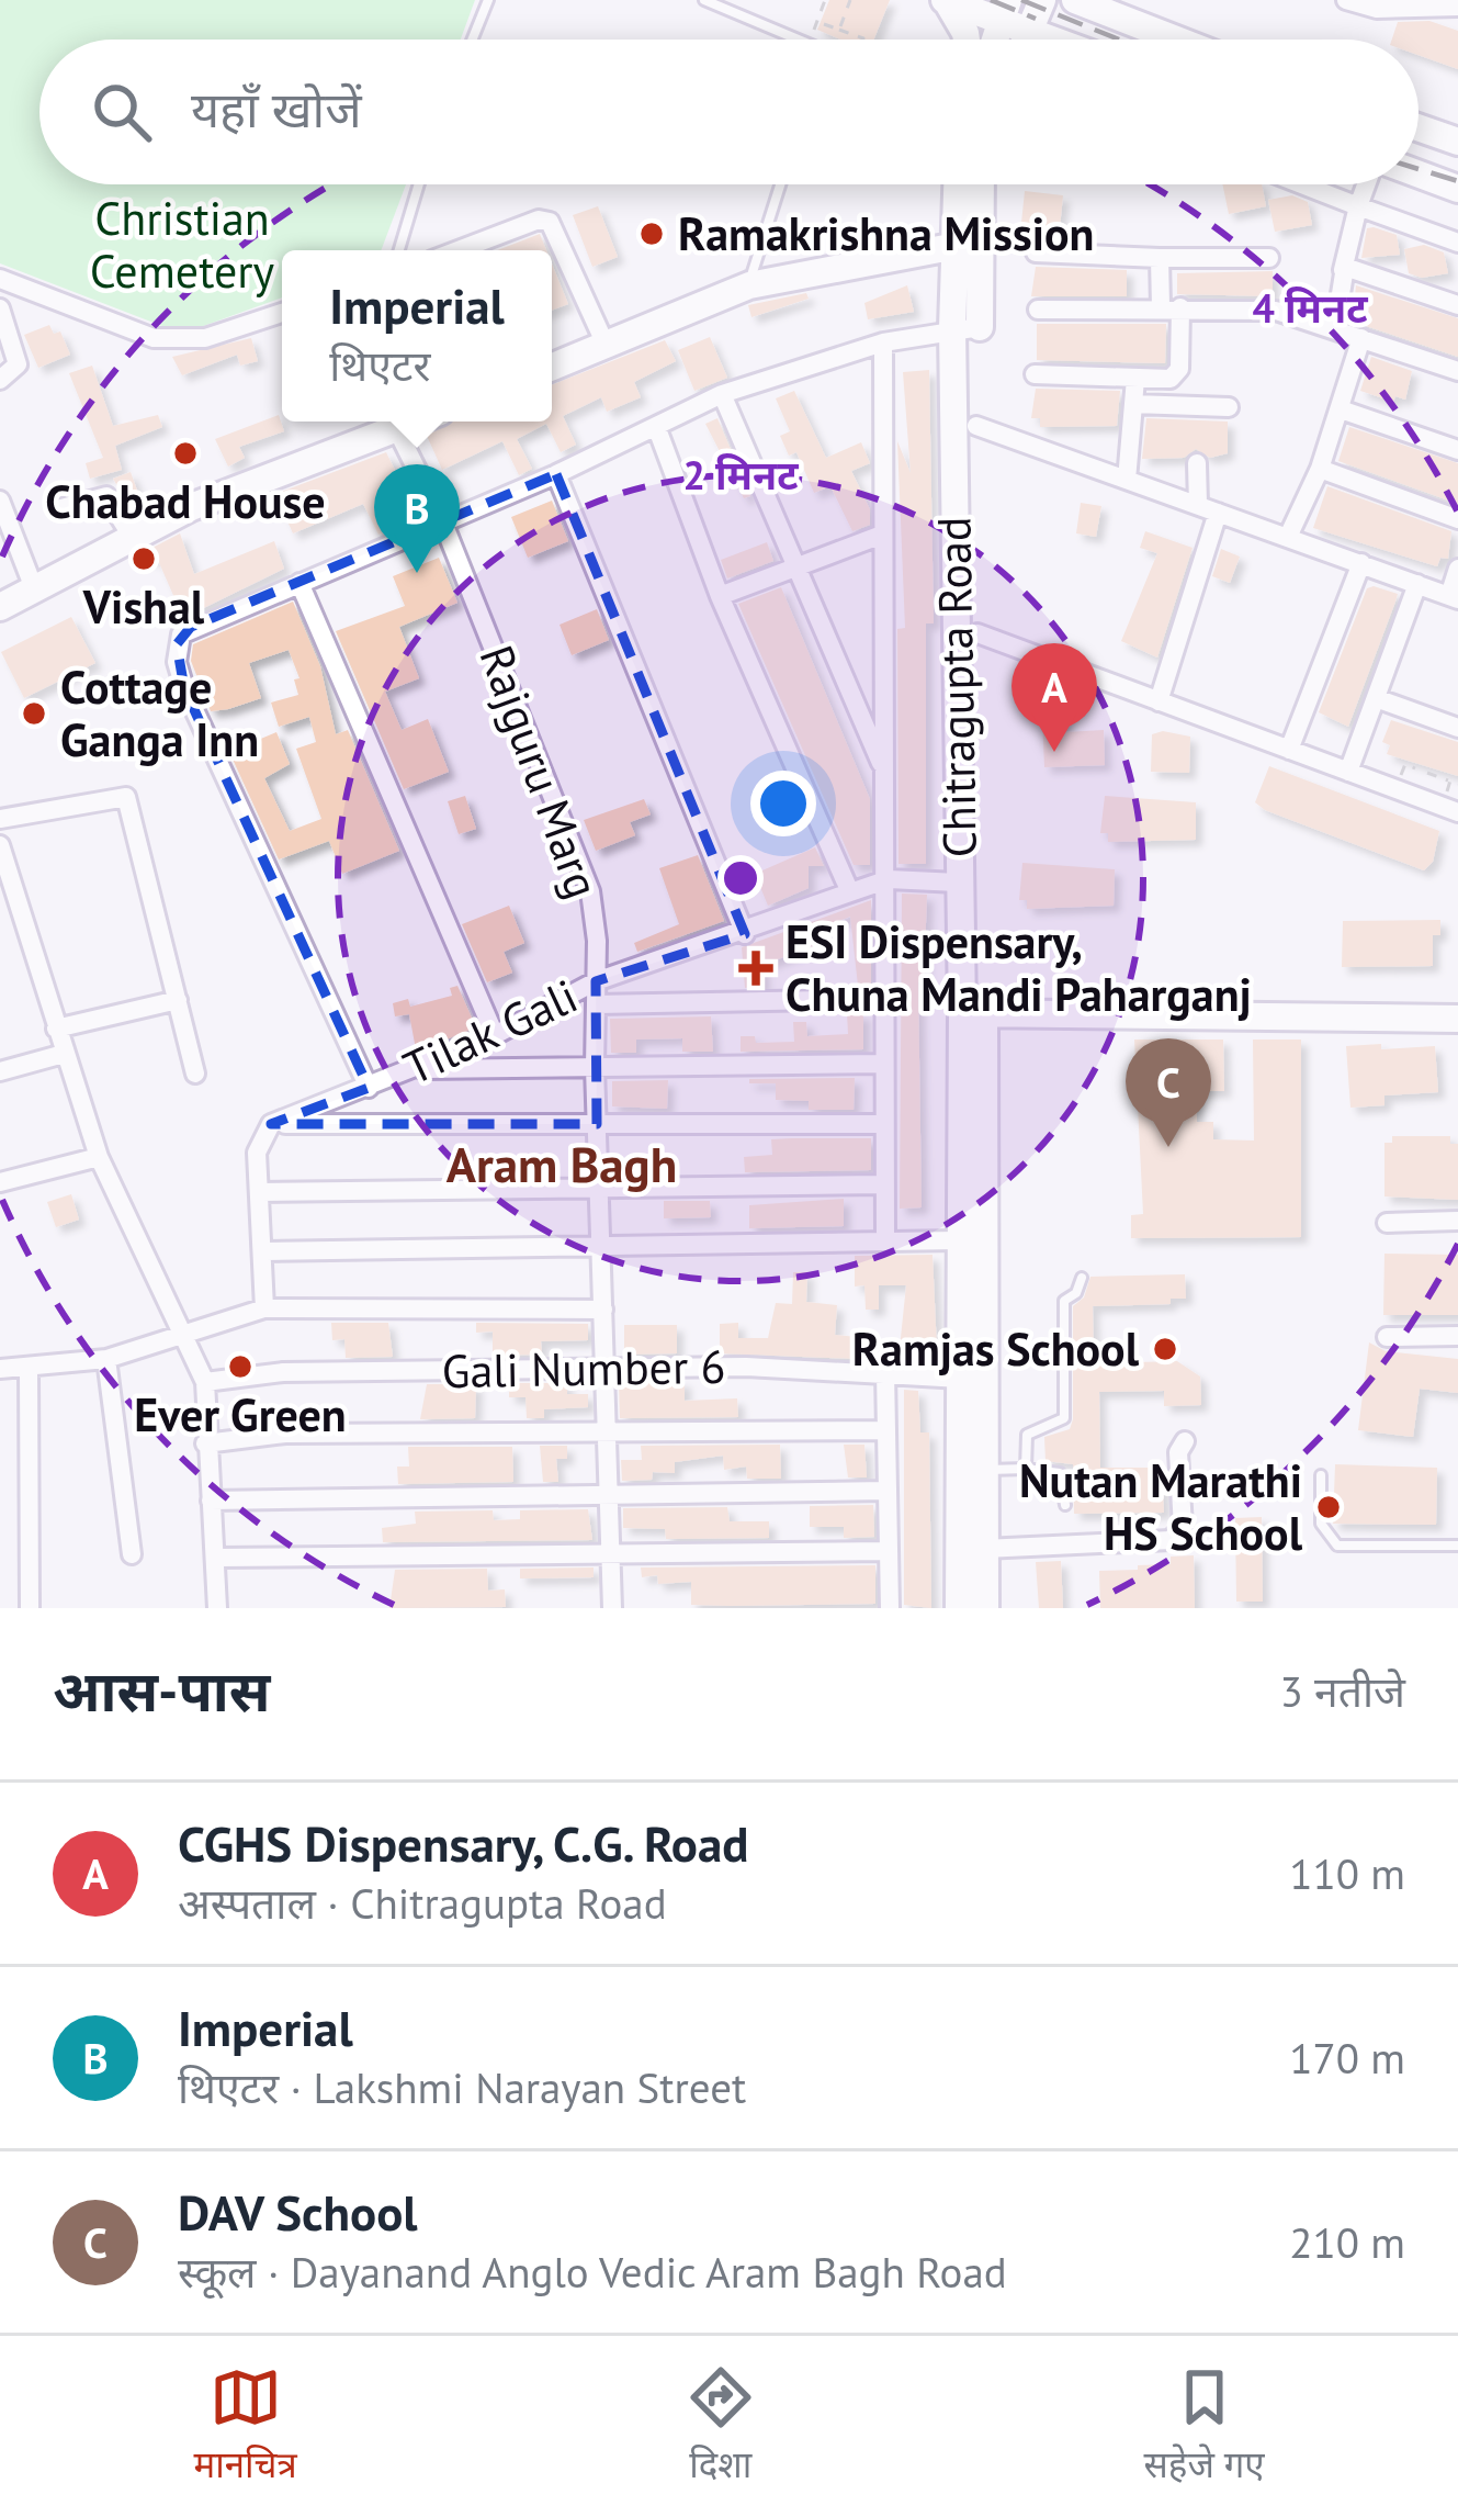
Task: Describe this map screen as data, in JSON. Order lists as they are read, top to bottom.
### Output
{
  "streets": {
    "street": [
      "Chitragupta Road",
      "Rajguru Marg",
      "Tilak Gali",
      "Gali Number 6"
    ]
  },
  "crossings": [
    ["Chitragupta Road", "Gali Number 6"],
    ["Rajguru Marg", "Tilak Gali"],
    ["Rajguru Marg", "Gali Number 6"]
  ],
  "districts": ["Aram Bagh"],
  "parks": ["Christian Cemetery"],
  "places": {
    "other": [
      "Ramakrishna Mission",
      "Chabad House",
      "Vishal",
      "Cottage Ganga Inn",
      "Ramjas School",
      "Ever Green",
      "Nutan Marathi HS School"
    ],
    "health": ["ESI Dispensary, Chuna Mandi Paharganj"]
  },
  "page": {
    "search": "यहाँ खोजें",
    "popup": ["Imperial", "थिएटर"],
    "pins": ["B", "A", "C"],
    "heading": ["आस-पास", "3 नतीजे"],
    "list": [
      {
        "mark": "A",
        "name": "CGHS Dispensary, C.G. Road",
        "note": "अस्पताल · Chitragupta Road",
        "value": "110 m"
      },
      {
        "mark": "B",
        "name": "Imperial",
        "note": "थिएटर · Lakshmi Narayan Street",
        "value": "170 m"
      },
      {
        "mark": "C",
        "name": "DAV School",
        "note": "स्कूल · Dayanand Anglo Vedic Aram Bagh Road",
        "value": "210 m"
      }
    ],
    "nav": ["मानचित्र", "दिशा", "सहेजे गए"]
  },
  "rings": ["4 मिनट", "2 मिनट"]
}
